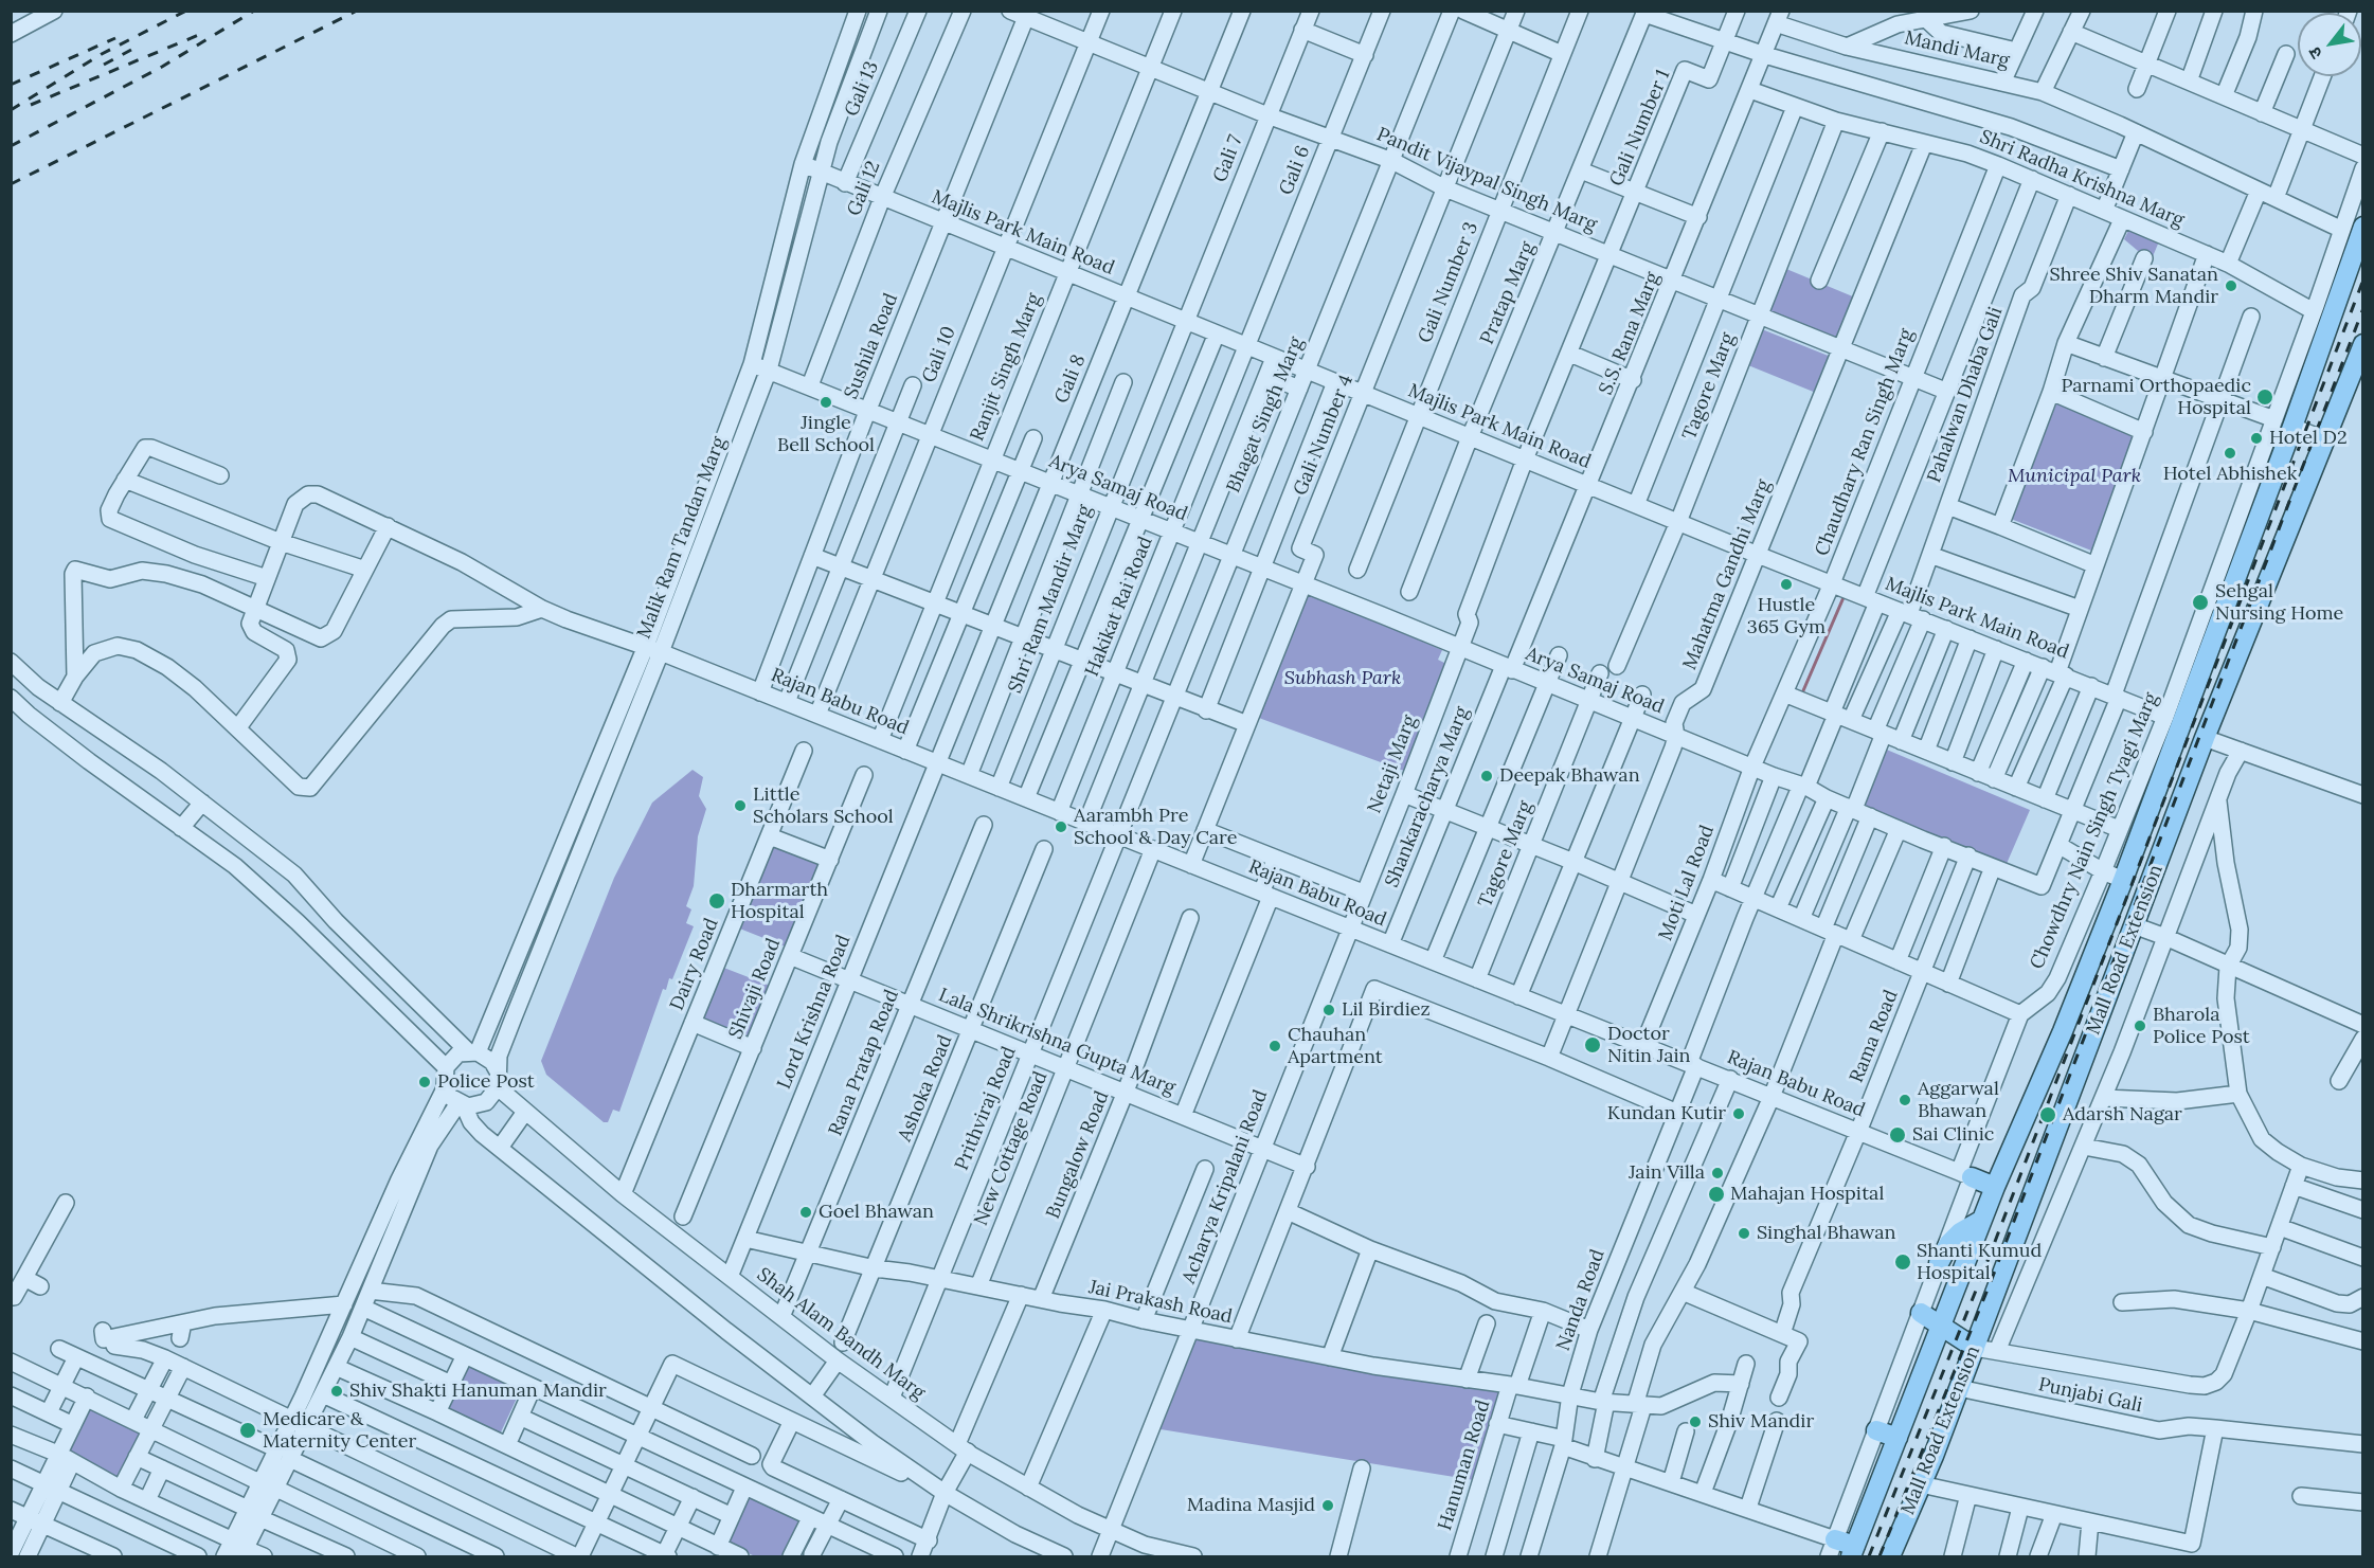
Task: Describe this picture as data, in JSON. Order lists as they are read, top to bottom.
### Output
{
  "streets": {
    "main road": ["Mall Road Extension"],
    "street": [
      "Mandi Marg",
      "Gali 13",
      "Gali Number 1",
      "Gali 7",
      "Gali 6",
      "Shri Radha Krishna Marg",
      "Pandit Vijaypal Singh Marg",
      "Gali 12",
      "Majlis Park Main Road",
      "Gali Number 3",
      "Pratap Marg",
      "S.S. Rana Marg",
      "Sushila Road",
      "Gali 10",
      "Ranjit Singh Marg",
      "Gali 8",
      "Tagore Marg",
      "Pahalwan Dhaba Gali",
      "Bhagat Singh Marg",
      "Gali Number 4",
      "Chaudhary Ran Singh Marg",
      "Arya Samaj Road",
      "Malik Ram Tandan Marg",
      "Mahatma Gandhi Marg",
      "Shri Ram Mandir Marg",
      "Hakikat Rai Road",
      "Rajan Babu Road",
      "Netaji Marg",
      "Shankaracharya Marg",
      "Chowdhry Nain Singh Tyagi Marg",
      "Moti Lal Road",
      "Dairy Road",
      "Shivaji Road",
      "Lord Krishna Road",
      "Rama Road",
      "Lala Shrikrishna Gupta Marg",
      "Rana Pratap Road",
      "Ashoka Road",
      "Prithviraj Road",
      "New Cottage Road",
      "Bungalow Road",
      "Acharya Kripalani Road",
      "Nanda Road",
      "Jai Prakash Road",
      "Shah Alam Bandh Marg",
      "Punjabi Gali",
      "Hanuman Road"
    ]
  },
  "crossings": [
    ["Mandi Marg", "S.S. Rana Marg"],
    ["Mandi Marg", "Chowdhry Nain Singh Tyagi Marg"],
    ["Gali 13", "Majlis Park Main Road"],
    ["Gali Number 1", "Pandit Vijaypal Singh Marg"],
    ["Gali Number 1", "Majlis Park Main Road"],
    ["Gali Number 1", "Netaji Marg"],
    ["Gali 7", "Pandit Vijaypal Singh Marg"],
    ["Gali 7", "Majlis Park Main Road"],
    ["Gali 7", "Shri Ram Mandir Marg"],
    ["Gali 6", "Pandit Vijaypal Singh Marg"],
    ["Gali 6", "Majlis Park Main Road"],
    ["Gali 6", "Hakikat Rai Road"],
    ["Shri Radha Krishna Marg", "S.S. Rana Marg"],
    ["Shri Radha Krishna Marg", "Tagore Marg"],
    ["Shri Radha Krishna Marg", "Pahalwan Dhaba Gali"],
    ["Shri Radha Krishna Marg", "Chaudhary Ran Singh Marg"],
    ["Shri Radha Krishna Marg", "Mahatma Gandhi Marg"],
    ["Shri Radha Krishna Marg", "Chowdhry Nain Singh Tyagi Marg"],
    ["Pandit Vijaypal Singh Marg", "Gali Number 3"],
    ["Pandit Vijaypal Singh Marg", "Pratap Marg"],
    ["Pandit Vijaypal Singh Marg", "S.S. Rana Marg"],
    ["Pandit Vijaypal Singh Marg", "Sushila Road"],
    ["Pandit Vijaypal Singh Marg", "Gali 10"],
    ["Pandit Vijaypal Singh Marg", "Ranjit Singh Marg"],
    ["Pandit Vijaypal Singh Marg", "Gali 8"],
    ["Pandit Vijaypal Singh Marg", "Tagore Marg"],
    ["Pandit Vijaypal Singh Marg", "Bhagat Singh Marg"],
    ["Pandit Vijaypal Singh Marg", "Gali Number 4"],
    ["Pandit Vijaypal Singh Marg", "Chaudhary Ran Singh Marg"],
    ["Pandit Vijaypal Singh Marg", "Mahatma Gandhi Marg"],
    ["Gali 12", "Majlis Park Main Road"],
    ["Gali 12", "Arya Samaj Road"],
    ["Majlis Park Main Road", "Gali Number 3"],
    ["Majlis Park Main Road", "Pratap Marg"],
    ["Majlis Park Main Road", "S.S. Rana Marg"],
    ["Majlis Park Main Road", "Sushila Road"],
    ["Majlis Park Main Road", "Gali 10"],
    ["Majlis Park Main Road", "Ranjit Singh Marg"],
    ["Majlis Park Main Road", "Gali 8"],
    ["Majlis Park Main Road", "Tagore Marg"],
    ["Majlis Park Main Road", "Pahalwan Dhaba Gali"],
    ["Majlis Park Main Road", "Bhagat Singh Marg"],
    ["Majlis Park Main Road", "Gali Number 4"],
    ["Majlis Park Main Road", "Chaudhary Ran Singh Marg"],
    ["Majlis Park Main Road", "Arya Samaj Road"],
    ["Majlis Park Main Road", "Malik Ram Tandan Marg"],
    ["Majlis Park Main Road", "Mahatma Gandhi Marg"],
    ["Majlis Park Main Road", "Shri Ram Mandir Marg"],
    ["Majlis Park Main Road", "Hakikat Rai Road"],
    ["Majlis Park Main Road", "Netaji Marg"],
    ["Majlis Park Main Road", "Chowdhry Nain Singh Tyagi Marg"],
    ["S.S. Rana Marg", "Arya Samaj Road"],
    ["S.S. Rana Marg", "Shankaracharya Marg"],
    ["Sushila Road", "Arya Samaj Road"],
    ["Sushila Road", "Rajan Babu Road"],
    ["Gali 10", "Arya Samaj Road"],
    ["Gali 10", "Rajan Babu Road"],
    ["Ranjit Singh Marg", "Arya Samaj Road"],
    ["Ranjit Singh Marg", "Rajan Babu Road"],
    ["Gali 8", "Arya Samaj Road"],
    ["Gali 8", "Rajan Babu Road"],
    ["Gali 8", "Lord Krishna Road"],
    ["Tagore Marg", "Arya Samaj Road"],
    ["Tagore Marg", "Rajan Babu Road"],
    ["Bhagat Singh Marg", "Arya Samaj Road"],
    ["Bhagat Singh Marg", "Rajan Babu Road"],
    ["Bhagat Singh Marg", "Prithviraj Road"],
    ["Gali Number 4", "Arya Samaj Road"],
    ["Gali Number 4", "Rajan Babu Road"],
    ["Chaudhary Ran Singh Marg", "Moti Lal Road"],
    ["Arya Samaj Road", "Malik Ram Tandan Marg"],
    ["Arya Samaj Road", "Mahatma Gandhi Marg"],
    ["Arya Samaj Road", "Shri Ram Mandir Marg"],
    ["Arya Samaj Road", "Hakikat Rai Road"],
    ["Arya Samaj Road", "Netaji Marg"],
    ["Arya Samaj Road", "Shankaracharya Marg"],
    ["Arya Samaj Road", "Moti Lal Road"],
    ["Arya Samaj Road", "Nanda Road"],
    ["Malik Ram Tandan Marg", "Rajan Babu Road"],
    ["Malik Ram Tandan Marg", "Shah Alam Bandh Marg"],
    ["Mahatma Gandhi Marg", "Rajan Babu Road"],
    ["Shri Ram Mandir Marg", "Rajan Babu Road"],
    ["Hakikat Rai Road", "Rajan Babu Road"],
    ["Rajan Babu Road", "Netaji Marg"],
    ["Rajan Babu Road", "Shankaracharya Marg"],
    ["Rajan Babu Road", "Moti Lal Road"],
    ["Rajan Babu Road", "Lord Krishna Road"],
    ["Rajan Babu Road", "Rama Road"],
    ["Rajan Babu Road", "Prithviraj Road"],
    ["Rajan Babu Road", "New Cottage Road"],
    ["Rajan Babu Road", "Acharya Kripalani Road"],
    ["Rajan Babu Road", "Nanda Road"],
    ["Netaji Marg", "Acharya Kripalani Road"],
    ["Mall Road Extension", "Punjabi Gali"],
    ["Dairy Road", "Shah Alam Bandh Marg"],
    ["Shivaji Road", "Lala Shrikrishna Gupta Marg"],
    ["Lord Krishna Road", "Lala Shrikrishna Gupta Marg"],
    ["Lord Krishna Road", "Jai Prakash Road"],
    ["Lord Krishna Road", "Shah Alam Bandh Marg"],
    ["Lala Shrikrishna Gupta Marg", "Rana Pratap Road"],
    ["Lala Shrikrishna Gupta Marg", "Ashoka Road"],
    ["Lala Shrikrishna Gupta Marg", "Prithviraj Road"],
    ["Lala Shrikrishna Gupta Marg", "New Cottage Road"],
    ["Lala Shrikrishna Gupta Marg", "Bungalow Road"],
    ["Lala Shrikrishna Gupta Marg", "Acharya Kripalani Road"],
    ["Rana Pratap Road", "Jai Prakash Road"],
    ["Rana Pratap Road", "Shah Alam Bandh Marg"],
    ["Ashoka Road", "Jai Prakash Road"],
    ["Prithviraj Road", "Jai Prakash Road"],
    ["Prithviraj Road", "Shah Alam Bandh Marg"],
    ["New Cottage Road", "Jai Prakash Road"],
    ["Bungalow Road", "Jai Prakash Road"],
    ["Acharya Kripalani Road", "Jai Prakash Road"],
    ["Acharya Kripalani Road", "Shah Alam Bandh Marg"],
    ["Nanda Road", "Jai Prakash Road"],
    ["Jai Prakash Road", "Hanuman Road"]
  ],
  "parks": ["Municipal Park", "Subhash Park"],
  "places": [
    "Shree Shiv Sanatan Dharm Mandir",
    "Parnami Orthopaedic Hospital",
    "Jingle Bell School",
    "Hotel D2",
    "Hotel Abhishek",
    "Hustle 365 Gym",
    "Sehgal Nursing Home",
    "Deepak Bhawan",
    "Little Scholars School",
    "Aarambh Pre School & Day Care",
    "Dharmarth Hospital",
    "Lil Birdiez",
    "Bharola Police Post",
    "Doctor Nitin Jain",
    "Chauhan Apartment",
    "Police Post",
    "Aggarwal Bhawan",
    "Kundan Kutir",
    "Adarsh Nagar",
    "Sai Clinic",
    "Jain Villa",
    "Mahajan Hospital",
    "Goel Bhawan",
    "Singhal Bhawan",
    "Shanti Kumud Hospital",
    "Shiv Shakti Hanuman Mandir",
    "Shiv Mandir",
    "Medicare & Maternity Center",
    "Madina Masjid"
  ],
  "north": "bottom left"
}
